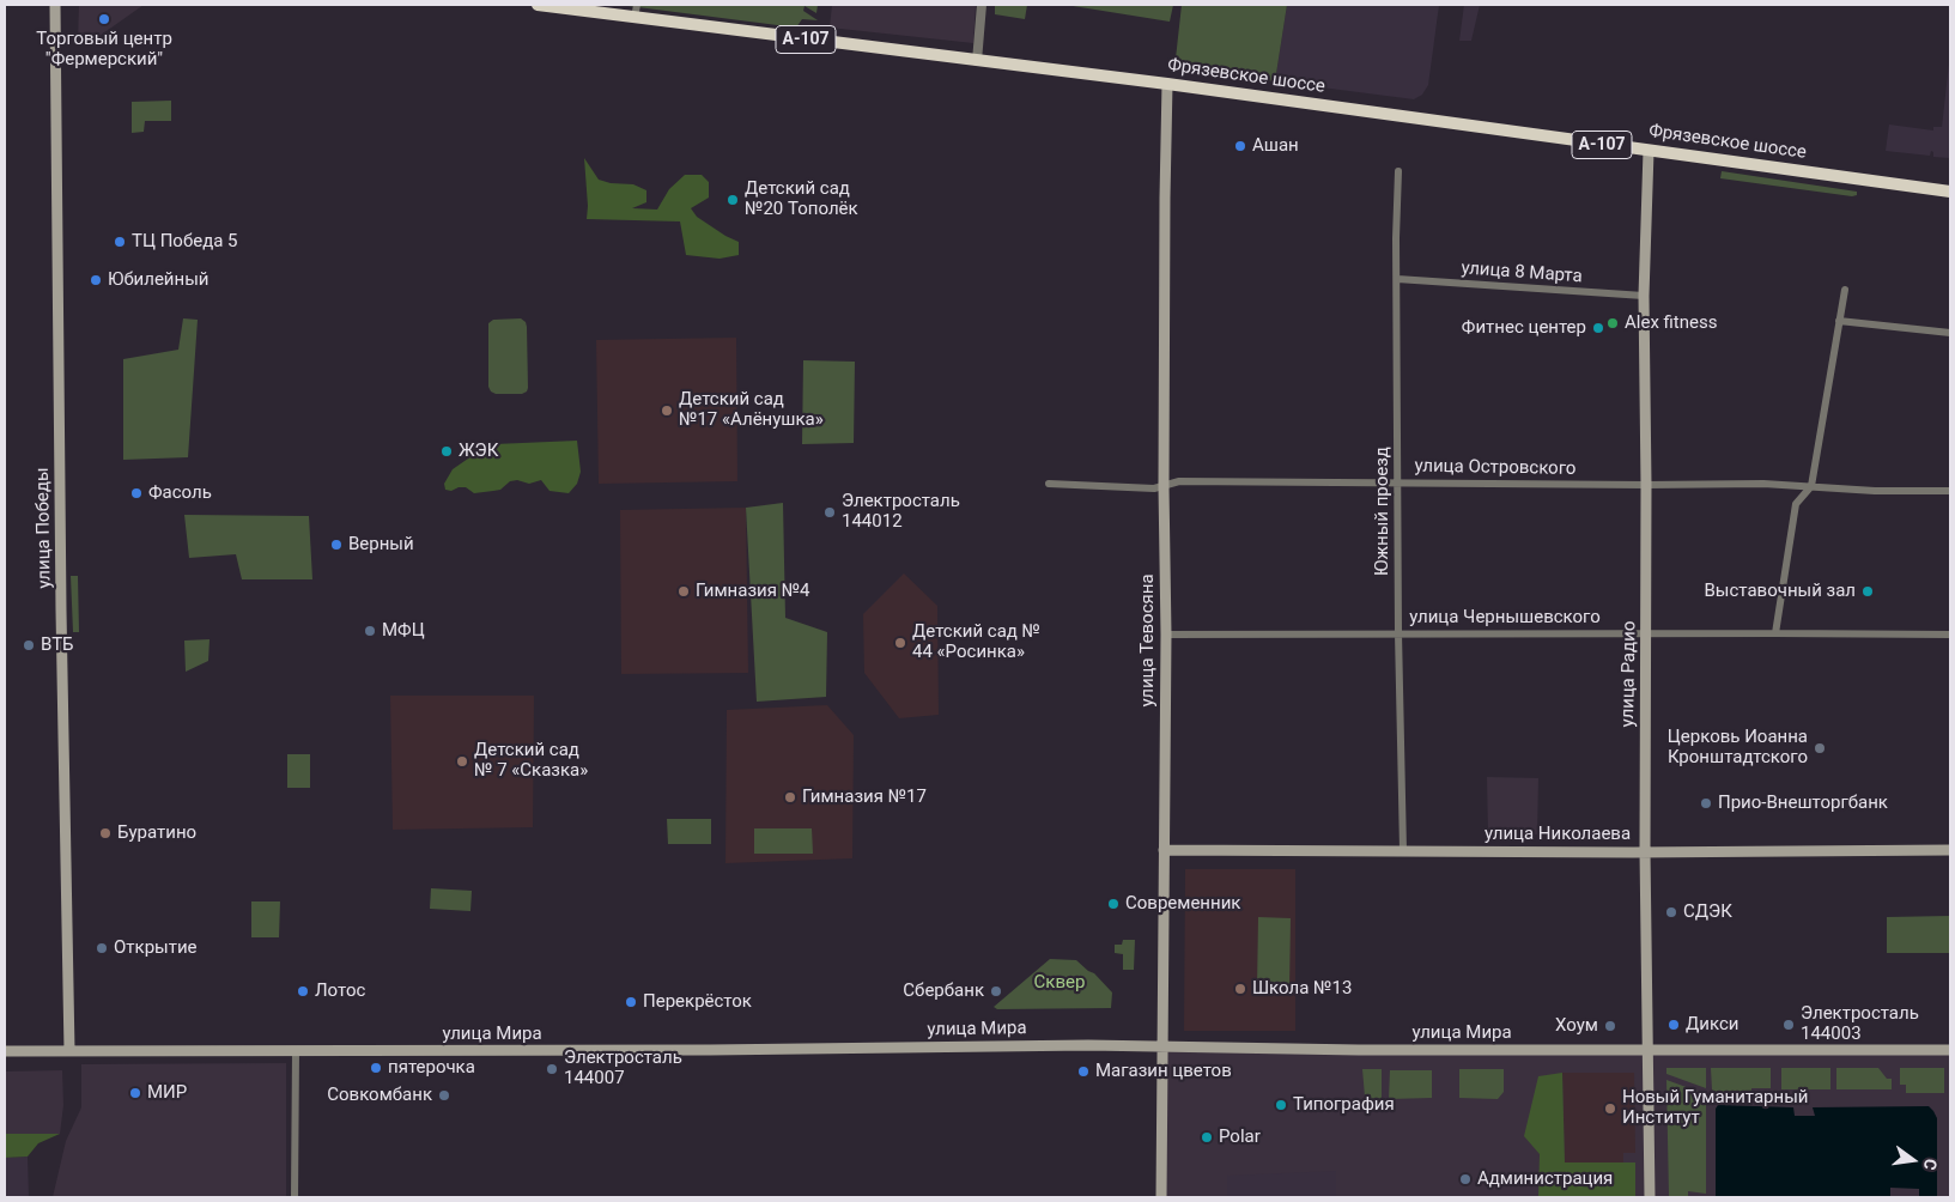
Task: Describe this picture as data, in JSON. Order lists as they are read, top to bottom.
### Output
{
  "streets": {
    "highway": ["А-107", "Фрязевское шоссе"],
    "main road": [
      "улица Победы",
      "улица Тевосяна",
      "улица Радио",
      "улица Николаева",
      "улица Мира"
    ],
    "street": [
      "улица 8 Марта",
      "улица Островского",
      "Южный проезд",
      "улица Чернышевского"
    ]
  },
  "crossings": [
    ["Фрязевское шоссе", "улица Тевосяна"],
    ["Фрязевское шоссе", "улица Радио"],
    ["улица 8 Марта", "Южный проезд"],
    ["улица 8 Марта", "улица Радио"],
    ["улица Островского", "Южный проезд"],
    ["улица Островского", "улица Тевосяна"],
    ["улица Островского", "улица Радио"],
    ["Южный проезд", "улица Чернышевского"],
    ["Южный проезд", "улица Николаева"],
    ["улица Победы", "улица Мира"],
    ["улица Чернышевского", "улица Тевосяна"],
    ["улица Чернышевского", "улица Радио"],
    ["улица Тевосяна", "улица Николаева"],
    ["улица Тевосяна", "улица Мира"],
    ["улица Радио", "улица Николаева"],
    ["улица Радио", "улица Мира"]
  ],
  "parks": ["Сквер"],
  "places": [
    "Торговый центр \"Фермерский\"",
    "Ашан",
    "Детский сад №20 Тополёк",
    "ТЦ Победа 5",
    "Юбилейный",
    "Alex fitness",
    "Фитнес центер",
    "Детский сад №17 «Алёнушка»",
    "ЖЭК",
    "Фасоль",
    "Электросталь 144012",
    "Верный",
    "Гимназия №4",
    "Выставочный зал",
    "МФЦ",
    "Детский сад № 44 «Росинка»",
    "ВТБ",
    "Церковь Иоанна Кронштадтского",
    "Детский сад № 7 «Сказка»",
    "Гимназия №17",
    "Прио-Внешторгбанк",
    "Буратино",
    "Современник",
    "СДЭК",
    "Открытие",
    "Школа №13",
    "Лотос",
    "Сбербанк",
    "Перекрёсток",
    "Дикси",
    "Электросталь 144003",
    "Хоум",
    "пятерочка",
    "Электросталь 144007",
    "Магазин цветов",
    "МИР",
    "Совкомбанк",
    "Типография",
    "Новый Гуманитарный Институт",
    "Polar",
    "Администрация"
  ],
  "north": "right"
}
